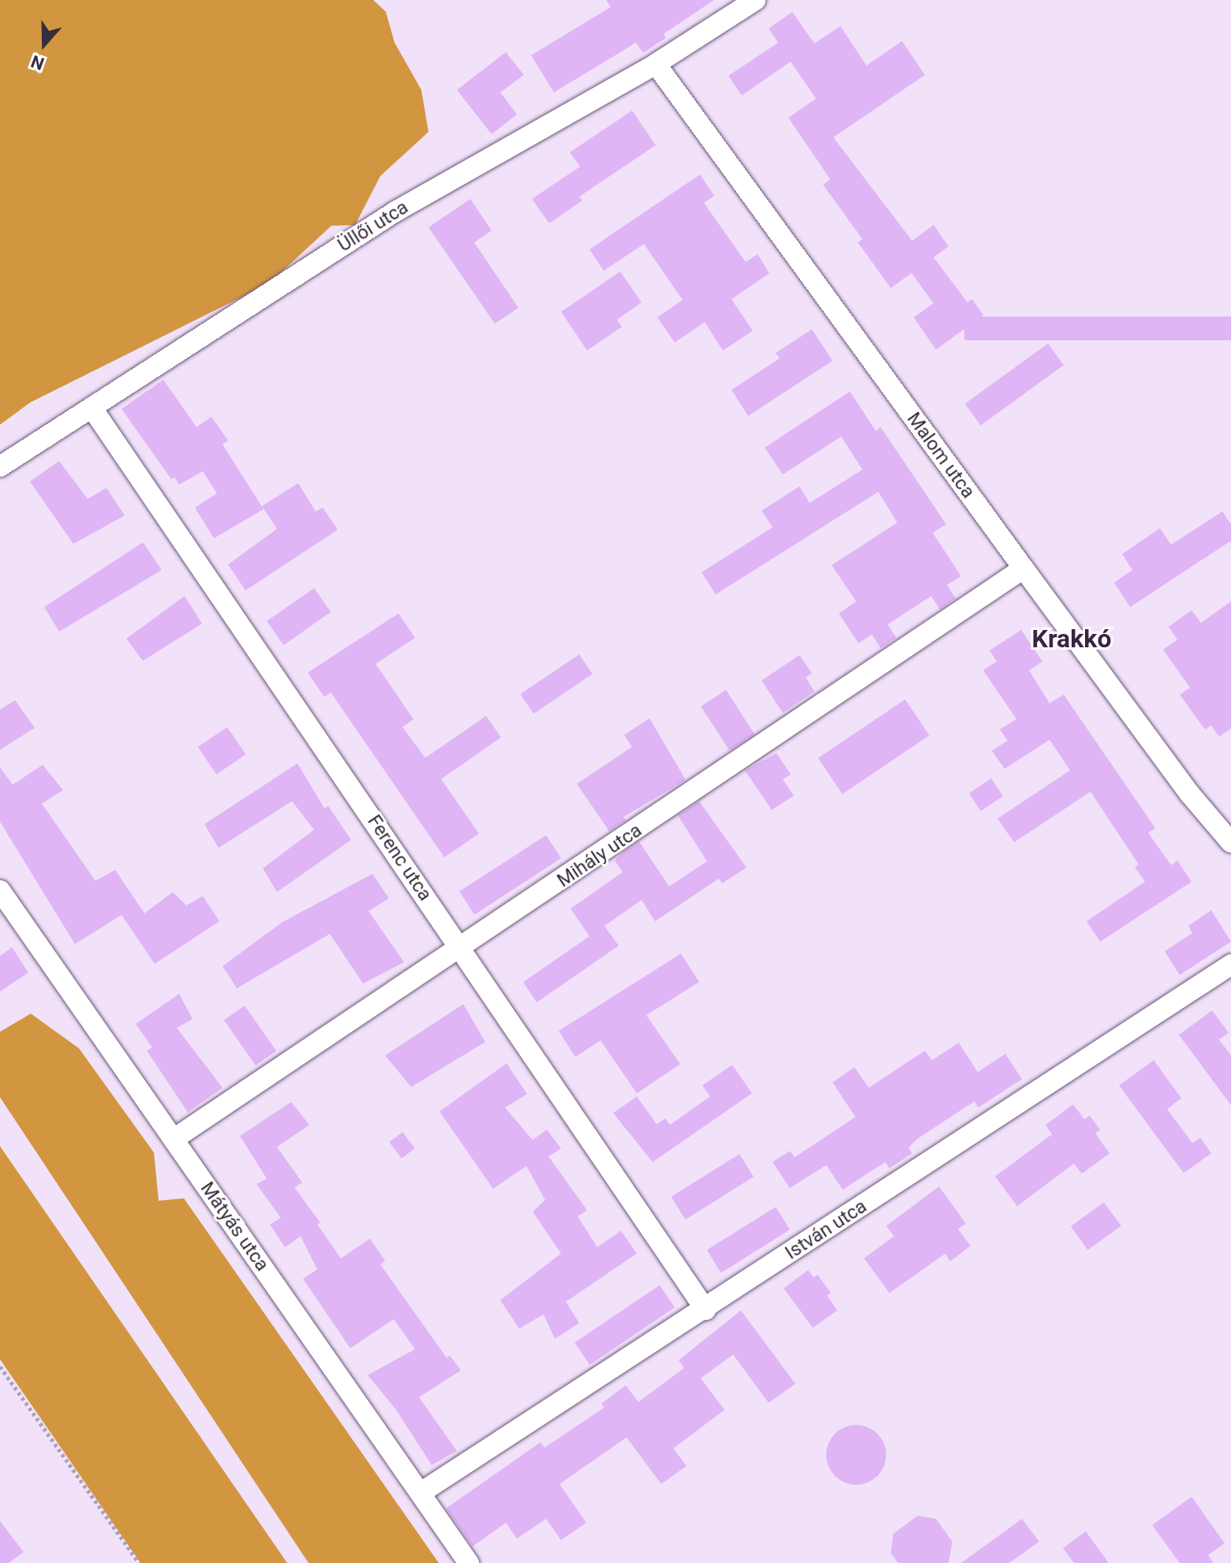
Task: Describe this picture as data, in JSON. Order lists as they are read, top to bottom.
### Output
{
  "streets": {
    "street": [
      "Üllői utca",
      "Malom utca",
      "Mihály utca",
      "Ferenc utca",
      "Mátyás utca",
      "István utca"
    ]
  },
  "crossings": [
    ["Üllői utca", "Malom utca"],
    ["Üllői utca", "Ferenc utca"],
    ["Malom utca", "Mihály utca"],
    ["Mihály utca", "Ferenc utca"],
    ["Mihály utca", "Mátyás utca"],
    ["Ferenc utca", "István utca"],
    ["Mátyás utca", "István utca"]
  ],
  "districts": ["Krakkó"],
  "north": "bottom"
}
